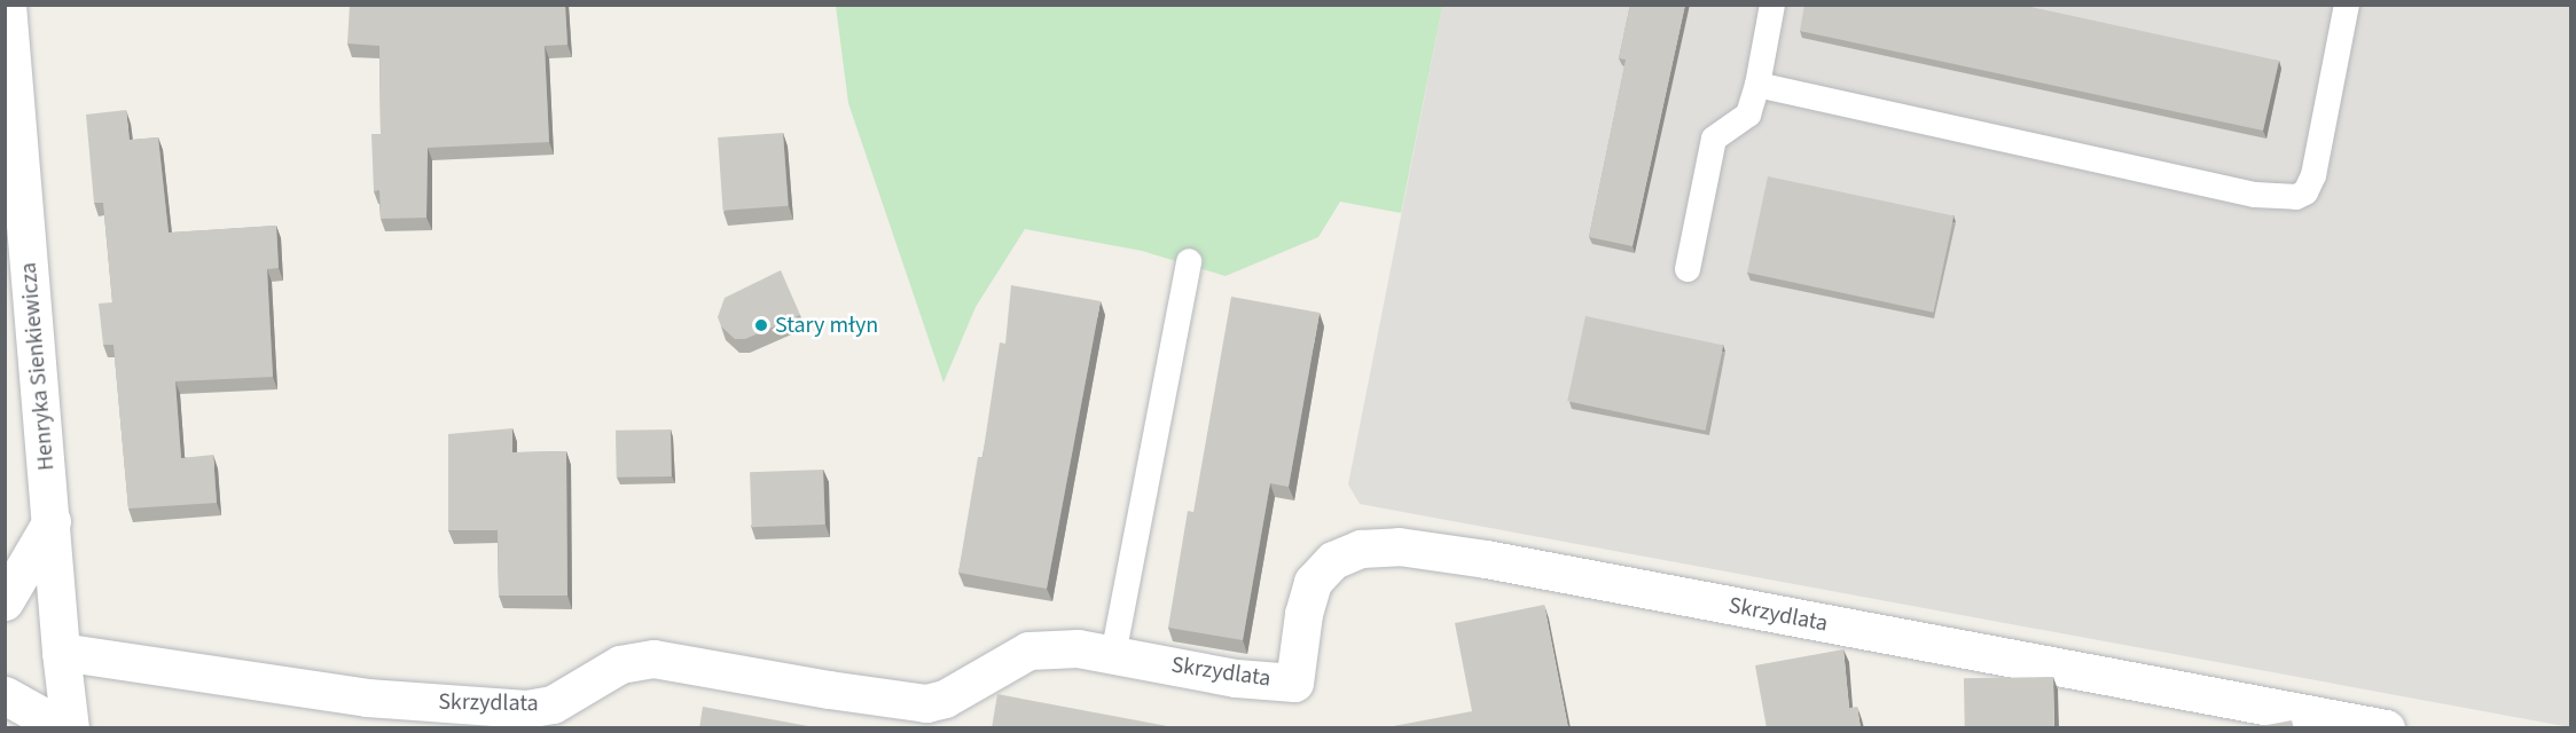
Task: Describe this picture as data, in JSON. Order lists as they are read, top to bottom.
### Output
{
  "streets": {
    "street": ["Henryka Sienkiewicza", "Skrzydlata"]
  },
  "crossings": [
    ["Henryka Sienkiewicza", "Skrzydlata"]
  ],
  "places": ["Stary młyn"]
}
